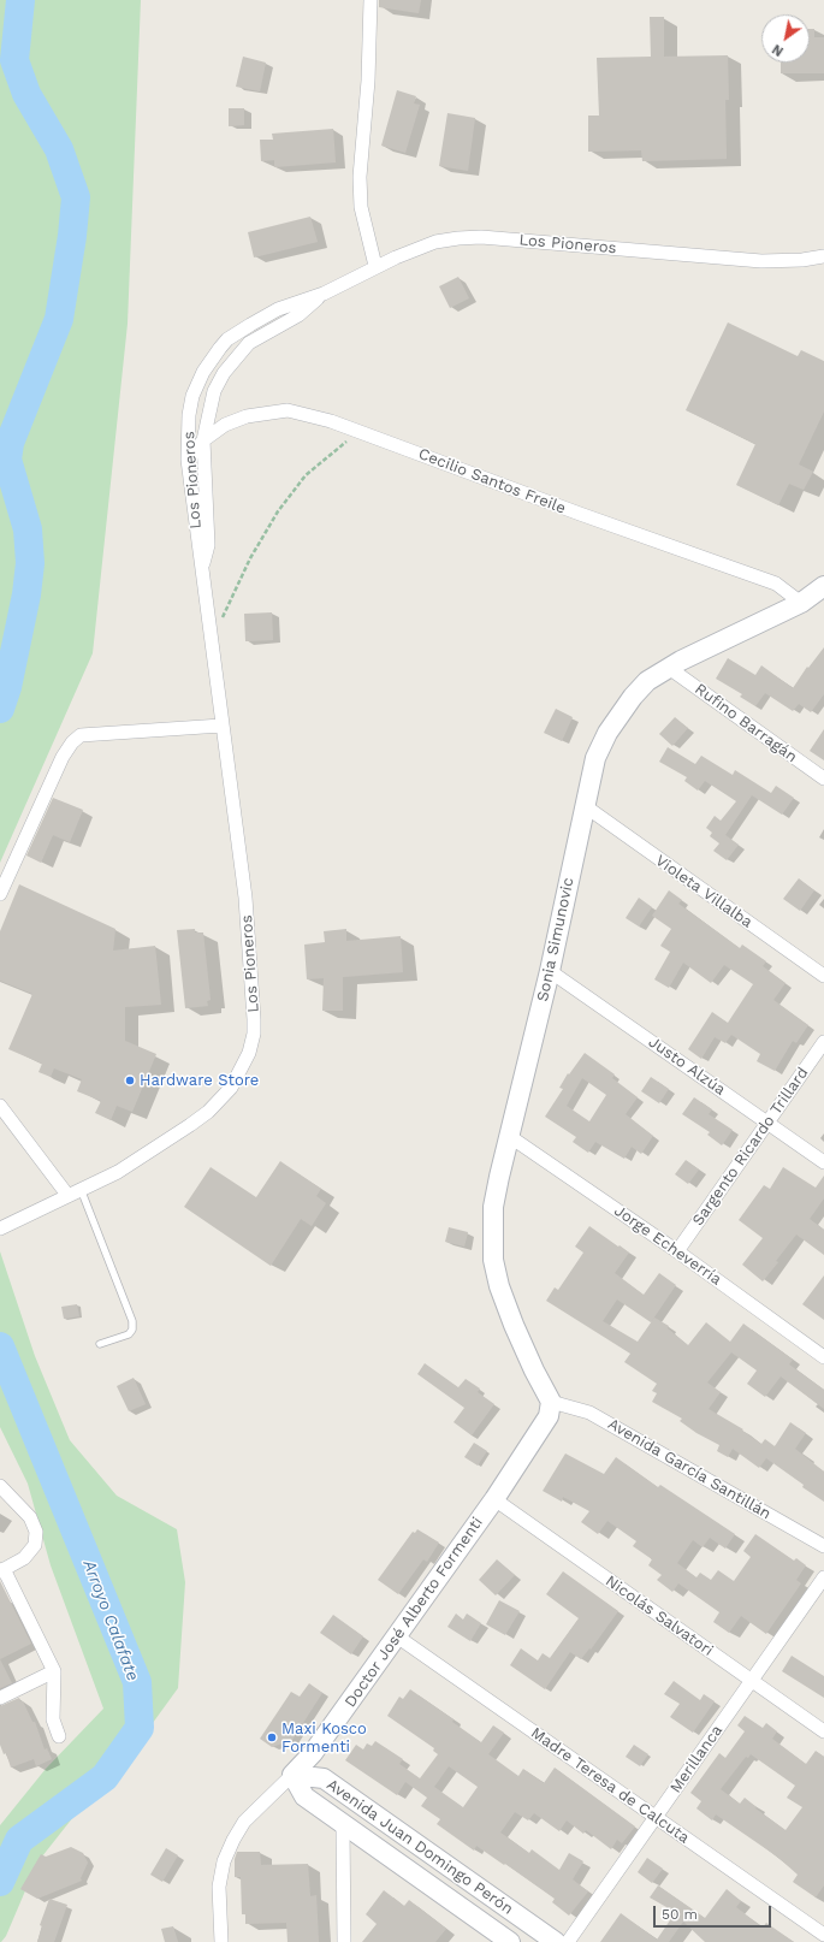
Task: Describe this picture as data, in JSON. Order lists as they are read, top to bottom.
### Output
{
  "streets": {
    "street": [
      "Los Pioneros",
      "Cecilio Santos Freile",
      "Rufino Barragán",
      "Violeta Villalba",
      "Sonia Simunovic",
      "Justo Alzúa",
      "Sargento Ricardo Trillard",
      "Jorge Echeverría",
      "Avenida García Santillán",
      "Doctor José Alberto Formenti",
      "Nicolás Salvatori",
      "Merillanca",
      "Madre Teresa de Calcuta",
      "Avenida Juan Domingo Perón"
    ]
  },
  "crossings": [
    ["Los Pioneros", "Cecilio Santos Freile"],
    ["Cecilio Santos Freile", "Sonia Simunovic"],
    ["Rufino Barragán", "Sonia Simunovic"],
    ["Violeta Villalba", "Sonia Simunovic"],
    ["Sonia Simunovic", "Justo Alzúa"],
    ["Sonia Simunovic", "Jorge Echeverría"],
    ["Sonia Simunovic", "Avenida García Santillán"],
    ["Sonia Simunovic", "Doctor José Alberto Formenti"],
    ["Justo Alzúa", "Sargento Ricardo Trillard"],
    ["Sargento Ricardo Trillard", "Jorge Echeverría"],
    ["Avenida García Santillán", "Doctor José Alberto Formenti"],
    ["Doctor José Alberto Formenti", "Nicolás Salvatori"],
    ["Doctor José Alberto Formenti", "Madre Teresa de Calcuta"],
    ["Doctor José Alberto Formenti", "Avenida Juan Domingo Perón"],
    ["Nicolás Salvatori", "Merillanca"],
    ["Merillanca", "Madre Teresa de Calcuta"]
  ],
  "water": ["Arroyo Calafate"],
  "places": ["Hardware Store", "Maxi Kosco Formenti"],
  "scale_bar": "50 m",
  "north": "bottom left"
}
